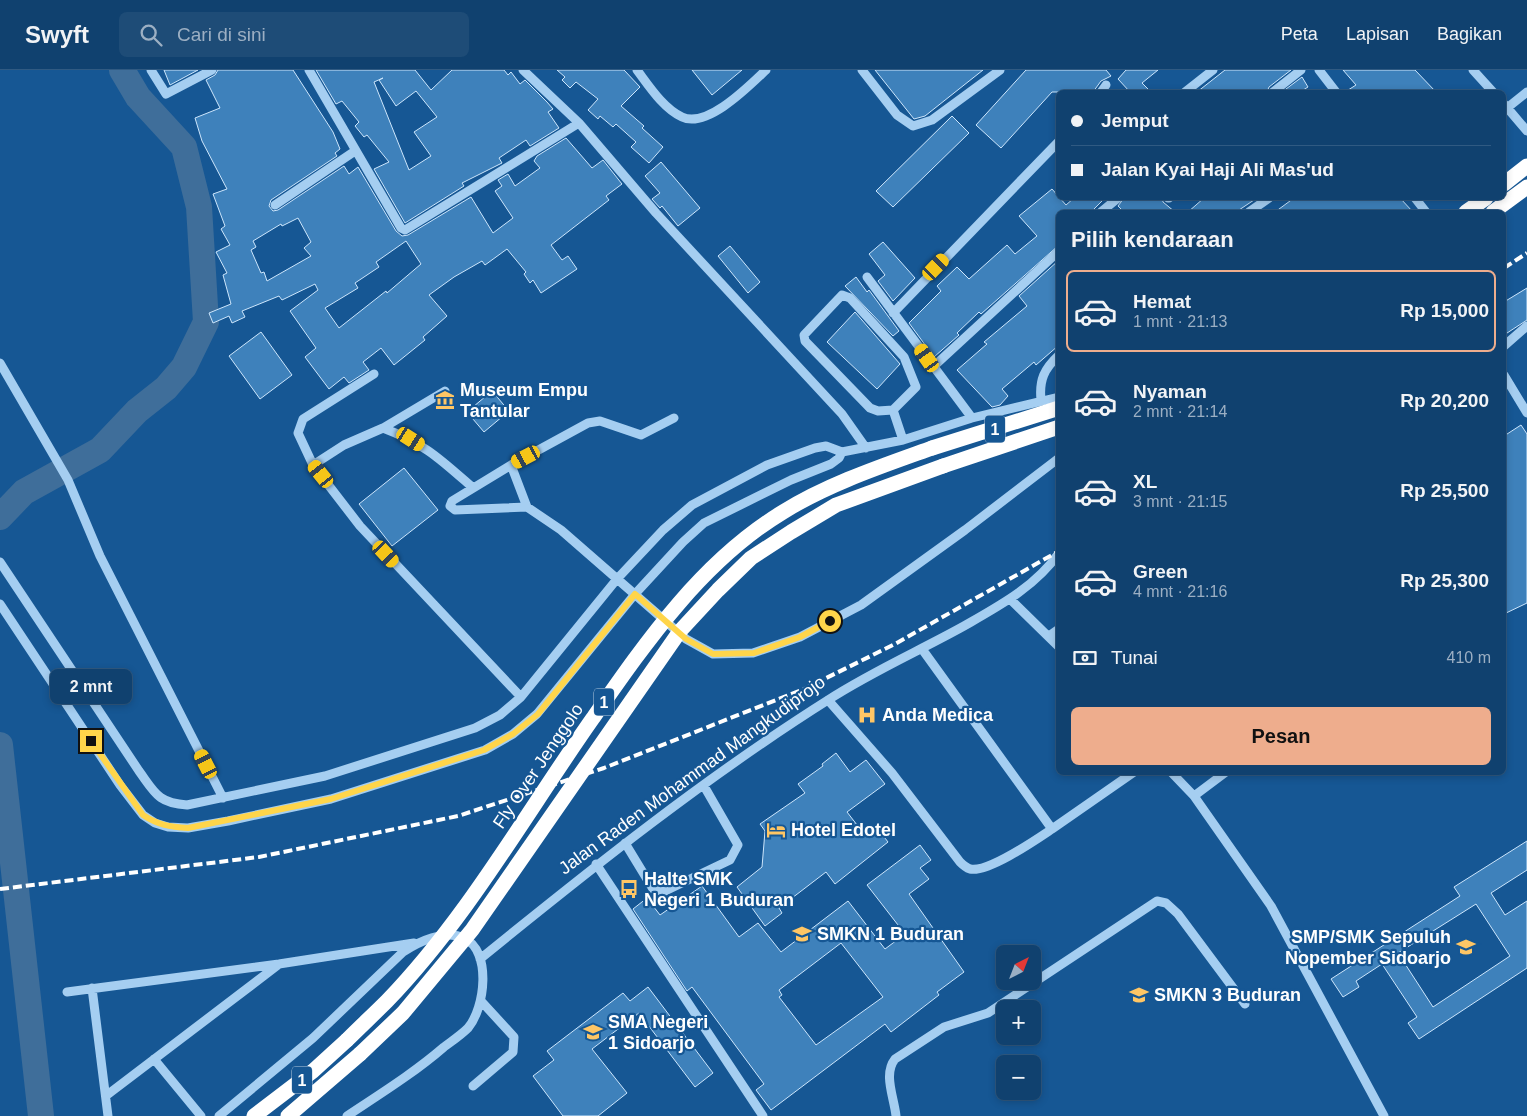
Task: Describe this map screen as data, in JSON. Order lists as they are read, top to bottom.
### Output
{
  "streets": {
    "highway": ["1", "Fly Over Jenggolo"],
    "street": ["Jalan Raden Mohammad Mangkudiprojo"]
  },
  "places": {
    "museum": ["Museum Empu Tantular"],
    "hospital": ["Anda Medica"],
    "hotel": ["Hotel Edotel"],
    "bus stop": ["Halte SMK Negeri 1 Buduran"],
    "school or university": [
      "SMKN 1 Buduran",
      "SMP/SMK Sepuluh Nopember Sidoarjo",
      "SMKN 3 Buduran",
      "SMA Negeri 1 Sidoarjo"
    ]
  },
  "north": "top right",
  "page": {
    "header": "Swyft",
    "search": "Cari di sini",
    "nav": ["Peta", "Lapisan", "Bagikan"],
    "banner": ["Jemput", "Jalan Kyai Haji Ali Mas'ud"],
    "heading": "Pilih kendaraan",
    "list": [
      {
        "name": "Hemat",
        "note": "1 mnt · 21:13",
        "value": "Rp 15,000"
      },
      {
        "name": "Nyaman",
        "note": "2 mnt · 21:14",
        "value": "Rp 20,200"
      },
      {
        "name": "XL",
        "note": "3 mnt · 21:15",
        "value": "Rp 25,500"
      },
      {
        "name": "Green",
        "note": "4 mnt · 21:16",
        "value": "Rp 25,300"
      }
    ],
    "pay": ["Tunai", "410 m"],
    "bubble": "2 mnt",
    "buttons": "Pesan",
    "map_buttons": ["+", "−"]
  }
}
